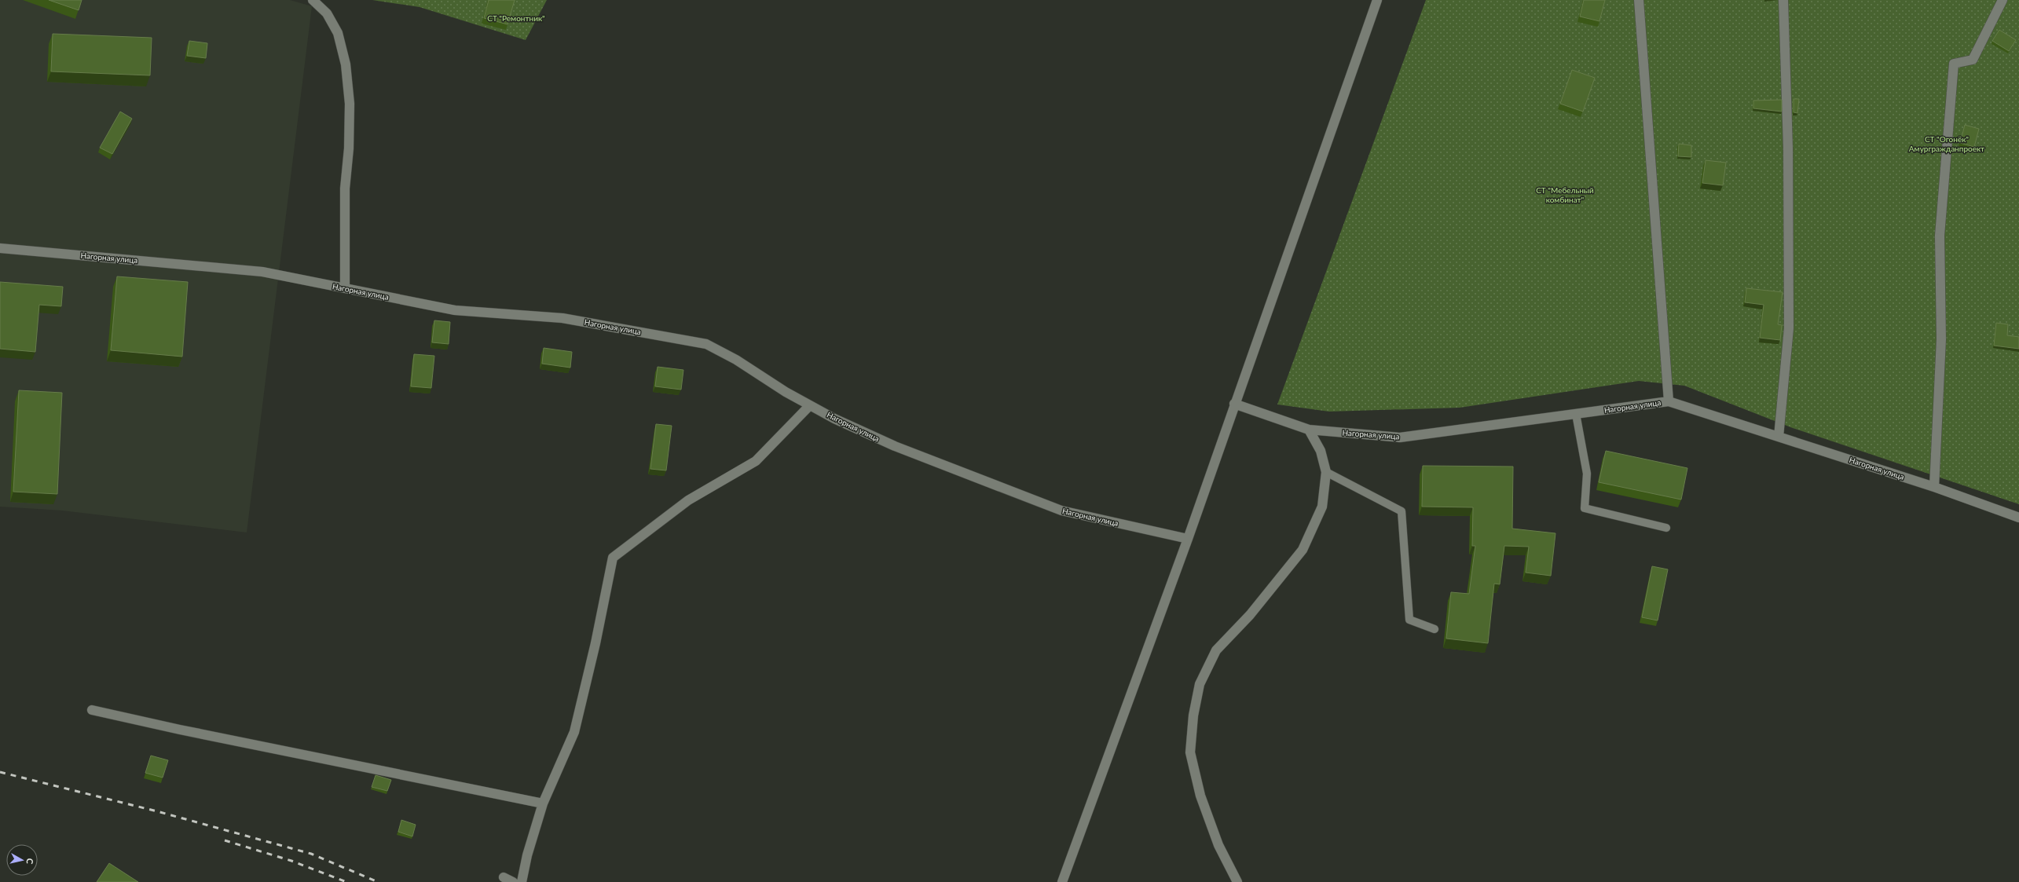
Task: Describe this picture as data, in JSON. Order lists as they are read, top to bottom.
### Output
{
  "streets": {
    "street": ["Нагорная улица"]
  },
  "parks": ["СТ \"Ремонтник\"", "СТ \"Огонёк\" Амургражданпроект", "СТ \"Мебельный комбинат\""],
  "north": "right"
}
